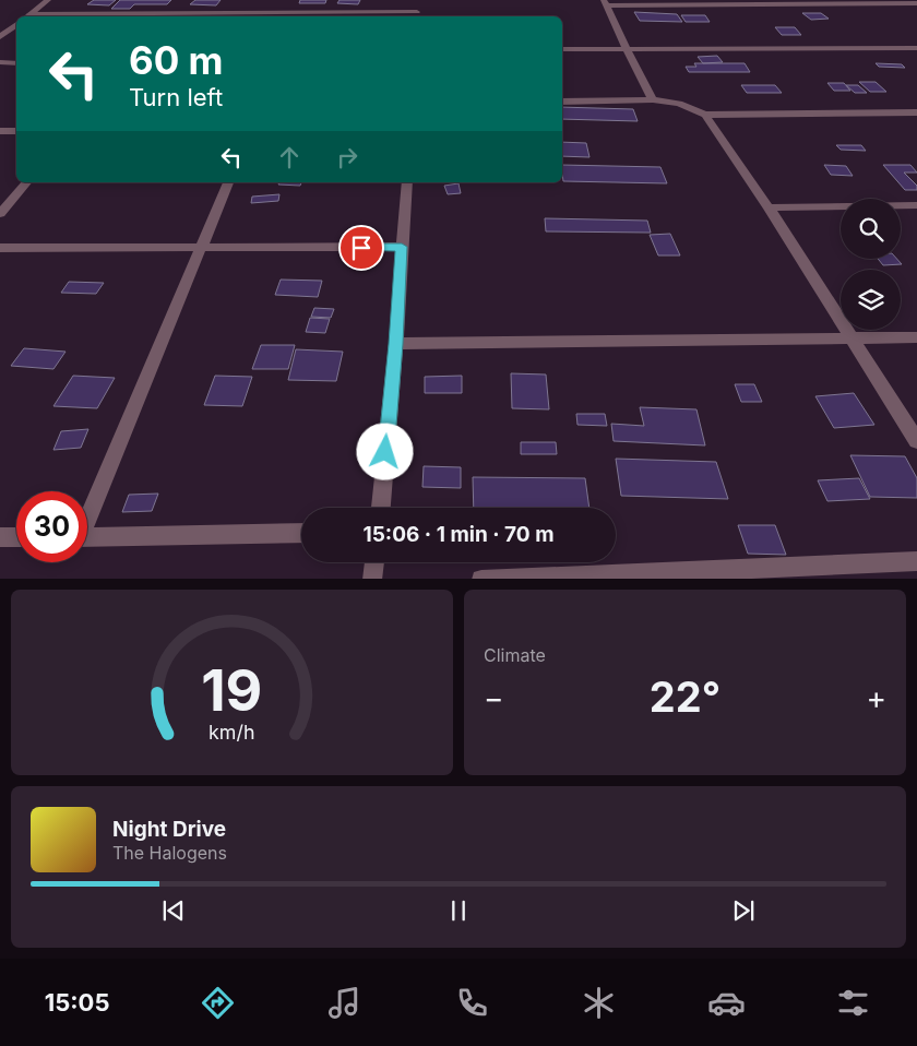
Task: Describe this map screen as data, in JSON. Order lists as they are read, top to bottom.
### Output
{
  "page": {
    "turn": ["60 m", "Turn left"],
    "limit": "30",
    "trip": "15:06 · 1 min · 70 m",
    "tile": "Climate",
    "heat": ["−", "22°", "+"],
    "song": ["Night Drive", "The Halogens"],
    "tabs": "15:05",
    "gauge": ["19", "km/h"]
  }
}
